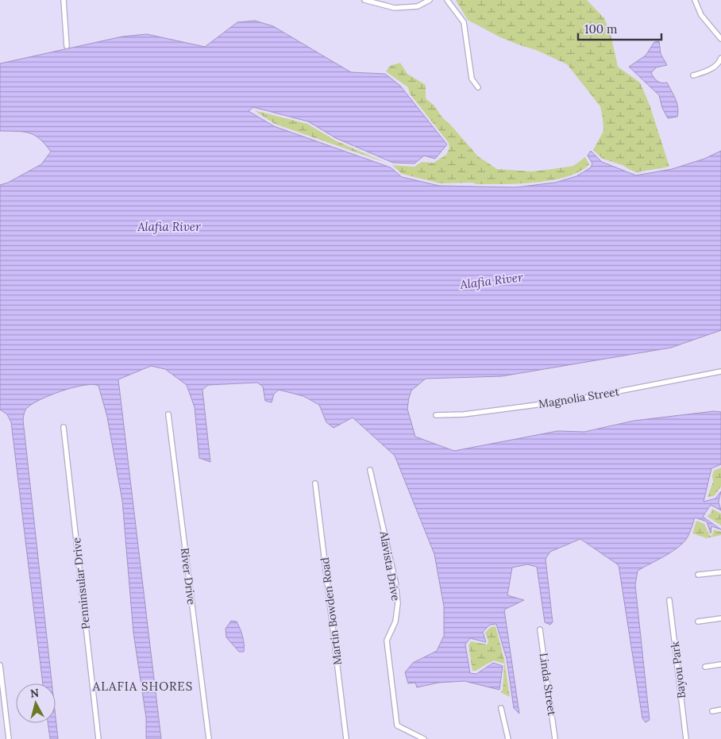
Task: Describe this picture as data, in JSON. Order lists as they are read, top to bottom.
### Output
{
  "streets": {
    "street": [
      "Magnolia Street",
      "Alavista Drive",
      "River Drive",
      "Penninsular Drive",
      "Martin Bowden Road",
      "Bayou Park",
      "Linda Street"
    ]
  },
  "districts": ["ALAFIA SHORES"],
  "water": ["Alafia River"],
  "scale_bar": "100 m",
  "north": "top"
}
